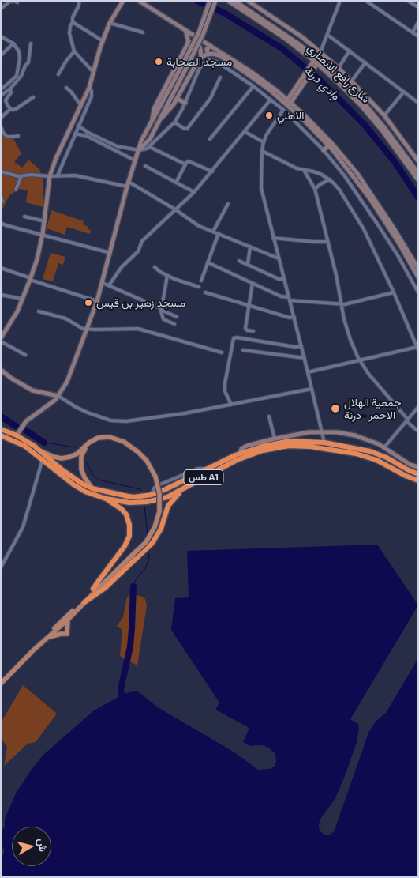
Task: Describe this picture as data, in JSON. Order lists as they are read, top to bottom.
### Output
{
  "streets": {
    "highway": ["طس A1"],
    "street": ["شارع رافع الانصاري"]
  },
  "water": ["وادي درنة"],
  "places": [
    "مسجد الصحابة",
    "الاهلي",
    "مسجد زهير بن قيس",
    "جمعية الهلال الاحمر -درنة"
  ],
  "north": "right"
}
